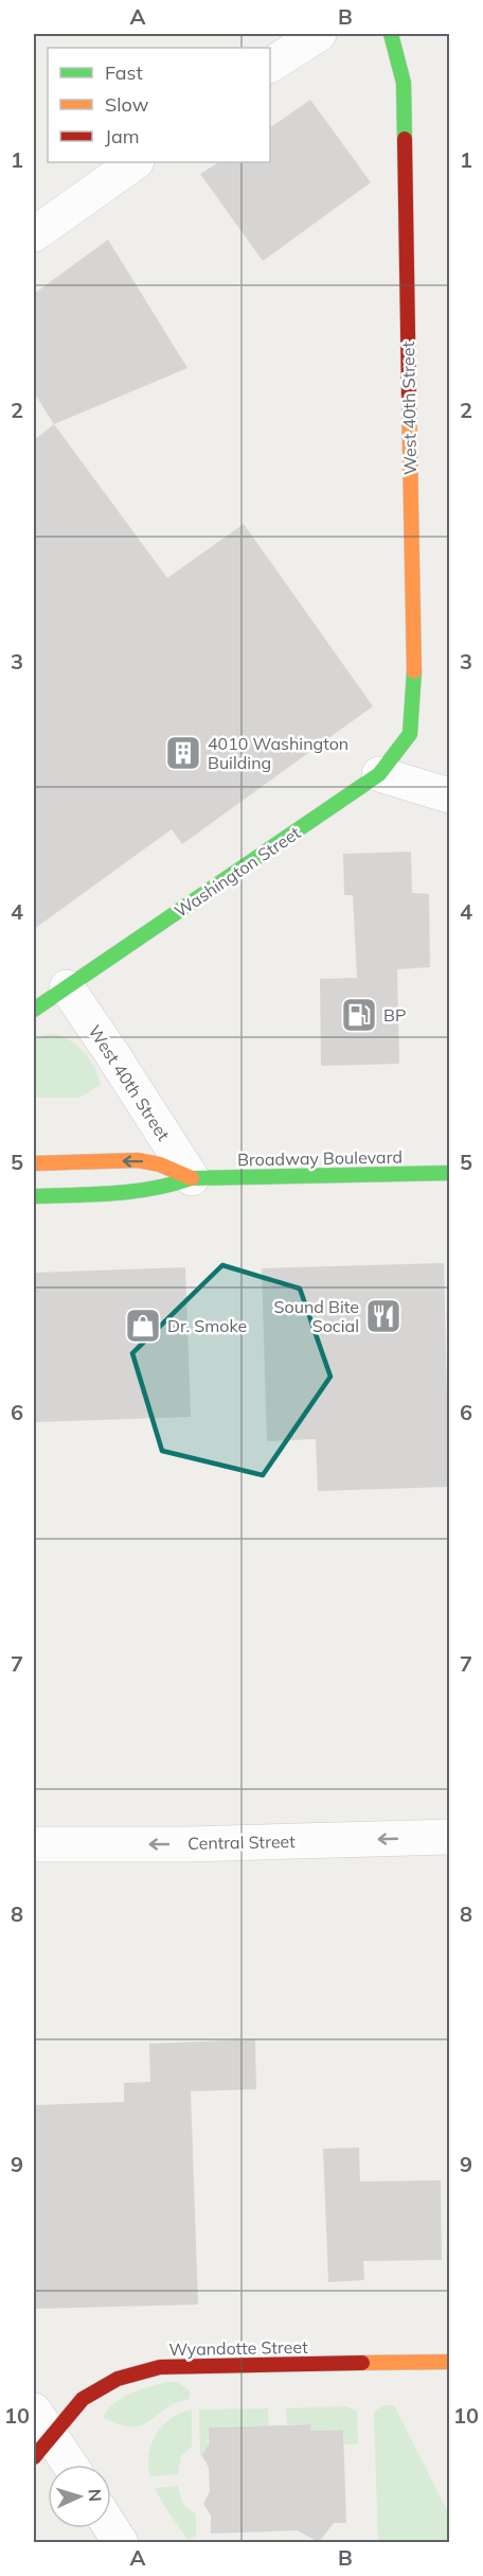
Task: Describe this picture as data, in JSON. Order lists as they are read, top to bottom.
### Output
{
  "streets": {
    "street": [
      "West 40th Street",
      "Washington Street",
      "Broadway Boulevard",
      "Central Street",
      "Wyandotte Street"
    ]
  },
  "crossings": [
    ["West 40th Street", "Washington Street"],
    ["West 40th Street", "Broadway Boulevard"]
  ],
  "one_way": ["Central Street"],
  "places": {
    "building": ["4010 Washington Building"],
    "fuel station": ["BP"],
    "restaurant": ["Sound Bite Social"],
    "shop": ["Dr. Smoke"]
  },
  "legend": ["Fast", "Slow", "Jam"],
  "north": "right",
  "grid": {
    "columns": ["A", "B"],
    "rows": [
      "1",
      "2",
      "3",
      "4",
      "5",
      "6",
      "7",
      "8",
      "9",
      "10"
    ]
  }
}
